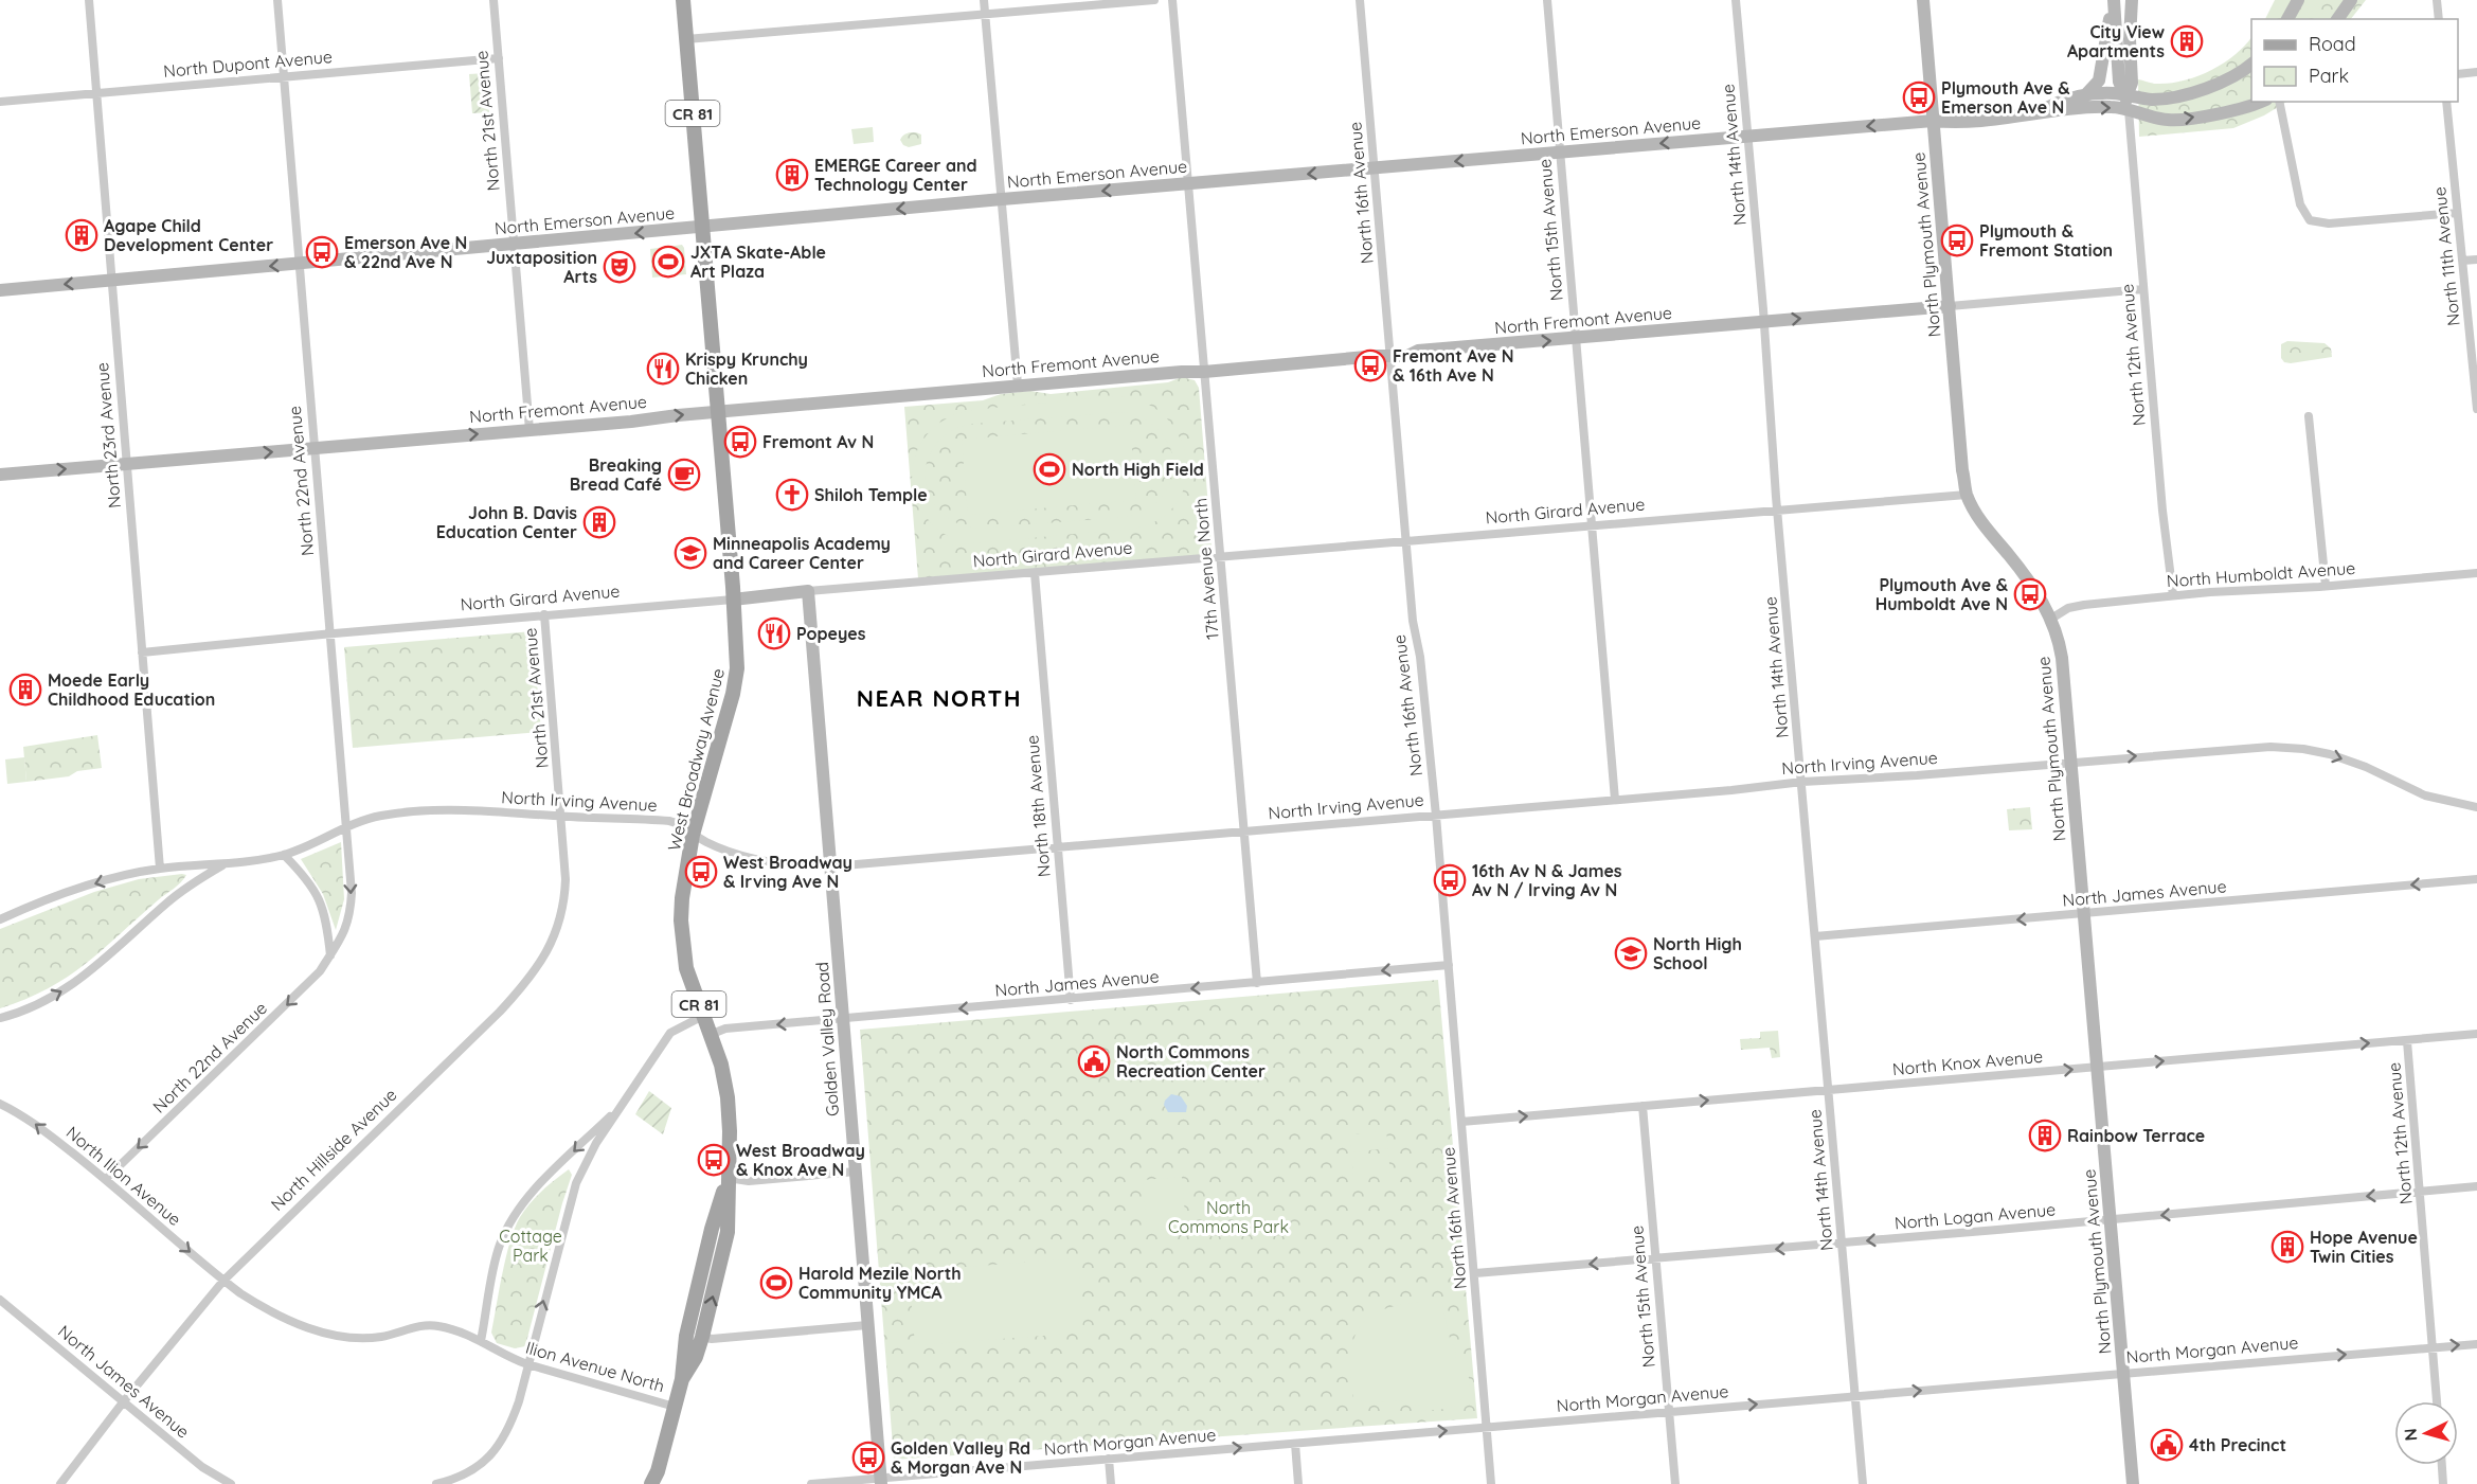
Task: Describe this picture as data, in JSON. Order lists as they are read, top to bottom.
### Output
{
  "streets": {
    "main road": ["CR 81", "West Broadway Avenue"],
    "street": [
      "North Dupont Avenue",
      "North 21st Avenue",
      "North Emerson Avenue",
      "North 14th Avenue",
      "North 16th Avenue",
      "North 15th Avenue",
      "North Plymouth Avenue",
      "North 11th Avenue",
      "North Fremont Avenue",
      "North 12th Avenue",
      "North 23rd Avenue",
      "North 22nd Avenue",
      "North Girard Avenue",
      "17th Avenue North",
      "North Humboldt Avenue",
      "North Irving Avenue",
      "North 18th Avenue",
      "North James Avenue",
      "Golden Valley Road",
      "North Knox Avenue",
      "North Hillside Avenue",
      "North Ilion Avenue",
      "North Logan Avenue",
      "North Morgan Avenue",
      "Ilion Avenue North"
    ]
  },
  "crossings": [
    ["North Dupont Avenue", "North 21st Avenue"],
    ["North Dupont Avenue", "North 23rd Avenue"],
    ["North Dupont Avenue", "North 22nd Avenue"],
    ["North 21st Avenue", "North Emerson Avenue"],
    ["North 21st Avenue", "North Fremont Avenue"],
    ["North 21st Avenue", "North Girard Avenue"],
    ["North 21st Avenue", "North Irving Avenue"],
    ["North 21st Avenue", "North Hillside Avenue"],
    ["North Emerson Avenue", "North 14th Avenue"],
    ["North Emerson Avenue", "North 16th Avenue"],
    ["North Emerson Avenue", "North 15th Avenue"],
    ["North Emerson Avenue", "North Plymouth Avenue"],
    ["North Emerson Avenue", "North 23rd Avenue"],
    ["North Emerson Avenue", "North 22nd Avenue"],
    ["North Emerson Avenue", "17th Avenue North"],
    ["North Emerson Avenue", "West Broadway Avenue"],
    ["North 14th Avenue", "North Fremont Avenue"],
    ["North 14th Avenue", "North Girard Avenue"],
    ["North 14th Avenue", "North Irving Avenue"],
    ["North 14th Avenue", "North James Avenue"],
    ["North 14th Avenue", "North Knox Avenue"],
    ["North 14th Avenue", "North Logan Avenue"],
    ["North 14th Avenue", "North Morgan Avenue"],
    ["North 16th Avenue", "North Fremont Avenue"],
    ["North 16th Avenue", "North Girard Avenue"],
    ["North 16th Avenue", "North Irving Avenue"],
    ["North 16th Avenue", "North James Avenue"],
    ["North 16th Avenue", "North Knox Avenue"],
    ["North 16th Avenue", "North Logan Avenue"],
    ["North 16th Avenue", "North Morgan Avenue"],
    ["North 15th Avenue", "North Fremont Avenue"],
    ["North 15th Avenue", "North Girard Avenue"],
    ["North 15th Avenue", "North Irving Avenue"],
    ["North 15th Avenue", "North Knox Avenue"],
    ["North 15th Avenue", "North Logan Avenue"],
    ["North 15th Avenue", "North Morgan Avenue"],
    ["North Plymouth Avenue", "North Fremont Avenue"],
    ["North Plymouth Avenue", "North Girard Avenue"],
    ["North Plymouth Avenue", "North Humboldt Avenue"],
    ["North Plymouth Avenue", "North Irving Avenue"],
    ["North Plymouth Avenue", "North James Avenue"],
    ["North Plymouth Avenue", "North Knox Avenue"],
    ["North Plymouth Avenue", "North Logan Avenue"],
    ["North Plymouth Avenue", "North Morgan Avenue"],
    ["North Fremont Avenue", "North 12th Avenue"],
    ["North Fremont Avenue", "North 23rd Avenue"],
    ["North Fremont Avenue", "North 22nd Avenue"],
    ["North Fremont Avenue", "17th Avenue North"],
    ["North Fremont Avenue", "West Broadway Avenue"],
    ["North 12th Avenue", "North Humboldt Avenue"],
    ["North 12th Avenue", "North Knox Avenue"],
    ["North 12th Avenue", "North Logan Avenue"],
    ["North 12th Avenue", "North Morgan Avenue"],
    ["North 23rd Avenue", "North Girard Avenue"],
    ["North 23rd Avenue", "North Irving Avenue"],
    ["North 22nd Avenue", "North Girard Avenue"],
    ["North 22nd Avenue", "North Irving Avenue"],
    ["North 22nd Avenue", "North Ilion Avenue"],
    ["North Girard Avenue", "17th Avenue North"],
    ["North Girard Avenue", "West Broadway Avenue"],
    ["North Girard Avenue", "North 18th Avenue"],
    ["North Girard Avenue", "Golden Valley Road"],
    ["17th Avenue North", "North Irving Avenue"],
    ["17th Avenue North", "North James Avenue"],
    ["West Broadway Avenue", "North Irving Avenue"],
    ["West Broadway Avenue", "North James Avenue"],
    ["West Broadway Avenue", "Ilion Avenue North"],
    ["North Irving Avenue", "North 18th Avenue"],
    ["North Irving Avenue", "Golden Valley Road"],
    ["North Irving Avenue", "North Hillside Avenue"],
    ["North 18th Avenue", "North James Avenue"],
    ["North James Avenue", "Golden Valley Road"],
    ["North James Avenue", "North Hillside Avenue"],
    ["Golden Valley Road", "North Morgan Avenue"],
    ["North Hillside Avenue", "North Ilion Avenue"],
    ["North Hillside Avenue", "Ilion Avenue North"],
    ["North Ilion Avenue", "Ilion Avenue North"]
  ],
  "one_way": [
    "North Emerson Avenue",
    "North Fremont Avenue",
    "North James Avenue",
    "North Knox Avenue",
    "North Logan Avenue",
    "North Morgan Avenue"
  ],
  "districts": ["NEAR NORTH"],
  "parks": ["North Commons Park", "Cottage Park"],
  "places": {
    "building": [
      "City View Apartments",
      "EMERGE Career and Technology Center",
      "Agape Child Development Center",
      "John B. Davis Education Center",
      "Moede Early Childhood Education",
      "Rainbow Terrace",
      "Hope Avenue Twin Cities"
    ],
    "bus stop": [
      "Plymouth Ave & Emerson Ave N",
      "Plymouth & Fremont Station",
      "Emerson Ave N & 22nd Ave N",
      "Fremont Ave N & 16th Ave N",
      "Fremont Av N",
      "Plymouth Ave & Humboldt Ave N",
      "West Broadway & Irving Ave N",
      "16th Av N & James Av N / Irving Av N",
      "West Broadway & Knox Ave N",
      "Golden Valley Rd & Morgan Ave N"
    ],
    "sports": ["JXTA Skate-Able Art Plaza", "North High Field", "Harold Mezile North Community YMCA"],
    "theatre": ["Juxtaposition Arts"],
    "restaurant": ["Krispy Krunchy Chicken", "Popeyes"],
    "cafe": ["Breaking Bread Café"],
    "church": ["Shiloh Temple"],
    "school or university": ["Minneapolis Academy and Career Center", "North High School"],
    "public building": ["North Commons Recreation Center", "4th Precinct"]
  },
  "legend": ["Road", "Park"],
  "north": "left"
}
